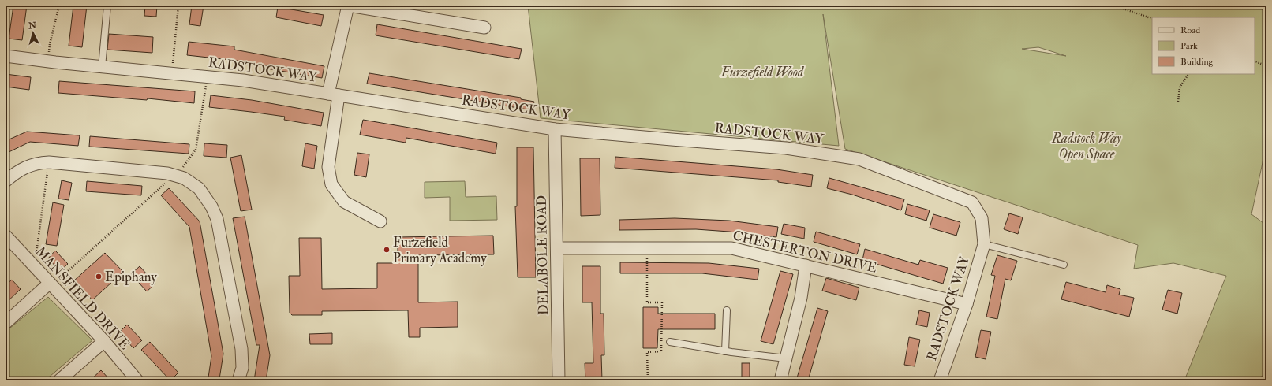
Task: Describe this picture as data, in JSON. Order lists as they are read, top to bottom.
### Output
{
  "streets": {
    "street": [
      "RADSTOCK WAY",
      "CHESTERTON DRIVE",
      "DELABOLE ROAD",
      "MANSFIELD DRIVE"
    ]
  },
  "crossings": [
    ["RADSTOCK WAY", "CHESTERTON DRIVE"],
    ["RADSTOCK WAY", "DELABOLE ROAD"],
    ["CHESTERTON DRIVE", "DELABOLE ROAD"]
  ],
  "parks": ["Furzefield Wood", "Radstock Way Open Space"],
  "places": ["Furzefield Primary Academy", "Epiphany"],
  "legend": ["Road", "Park", "Building"],
  "north": "top"
}
